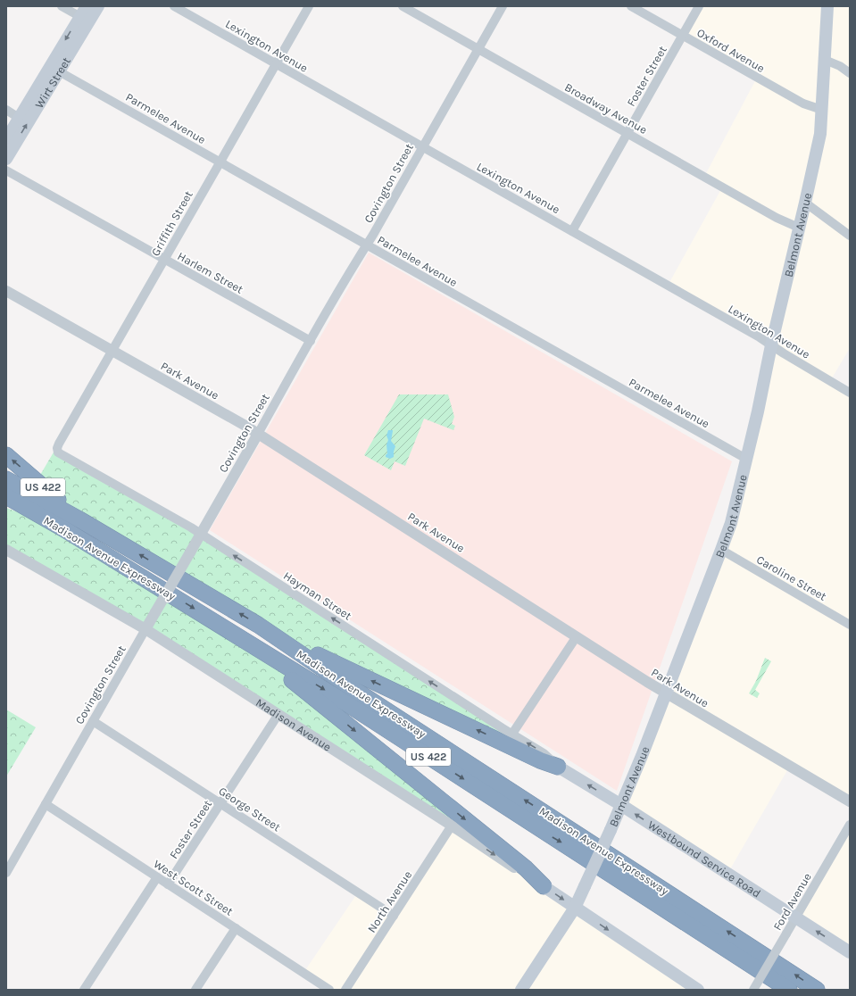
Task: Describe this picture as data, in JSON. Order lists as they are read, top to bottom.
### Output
{
  "streets": {
    "highway": ["US 422", "Madison Avenue Expressway"],
    "main road": [
      "Wirt Street",
      "Belmont Avenue",
      "Madison Avenue",
      "Westbound Service Road"
    ],
    "street": [
      "Lexington Avenue",
      "Oxford Avenue",
      "Foster Street",
      "Broadway Avenue",
      "Parmelee Avenue",
      "Covington Street",
      "Griffith Street",
      "Harlem Street",
      "Park Avenue",
      "Caroline Street",
      "Hayman Street",
      "George Street",
      "West Scott Street",
      "North Avenue",
      "Ford Avenue"
    ]
  },
  "crossings": [
    ["Lexington Avenue", "Foster Street"],
    ["Lexington Avenue", "Covington Street"],
    ["Lexington Avenue", "Griffith Street"],
    ["Lexington Avenue", "Belmont Avenue"],
    ["Oxford Avenue", "Foster Street"],
    ["Oxford Avenue", "Belmont Avenue"],
    ["Foster Street", "Broadway Avenue"],
    ["Foster Street", "Madison Avenue"],
    ["Foster Street", "George Street"],
    ["Foster Street", "West Scott Street"],
    ["Wirt Street", "Parmelee Avenue"],
    ["Broadway Avenue", "Covington Street"],
    ["Broadway Avenue", "Belmont Avenue"],
    ["Parmelee Avenue", "Covington Street"],
    ["Parmelee Avenue", "Griffith Street"],
    ["Parmelee Avenue", "Belmont Avenue"],
    ["Covington Street", "Harlem Street"],
    ["Covington Street", "Park Avenue"],
    ["Covington Street", "Hayman Street"],
    ["Covington Street", "Madison Avenue"],
    ["Covington Street", "George Street"],
    ["Covington Street", "West Scott Street"],
    ["Griffith Street", "Harlem Street"],
    ["Griffith Street", "Park Avenue"],
    ["Griffith Street", "Hayman Street"],
    ["Belmont Avenue", "Park Avenue"],
    ["Belmont Avenue", "Caroline Street"],
    ["Belmont Avenue", "Madison Avenue"],
    ["Belmont Avenue", "Westbound Service Road"],
    ["US 422", "Madison Avenue Expressway"],
    ["Madison Avenue", "North Avenue"],
    ["George Street", "North Avenue"],
    ["Westbound Service Road", "Ford Avenue"]
  ],
  "one_way": ["Hayman Street", "Madison Avenue", "Westbound Service Road"]
}
